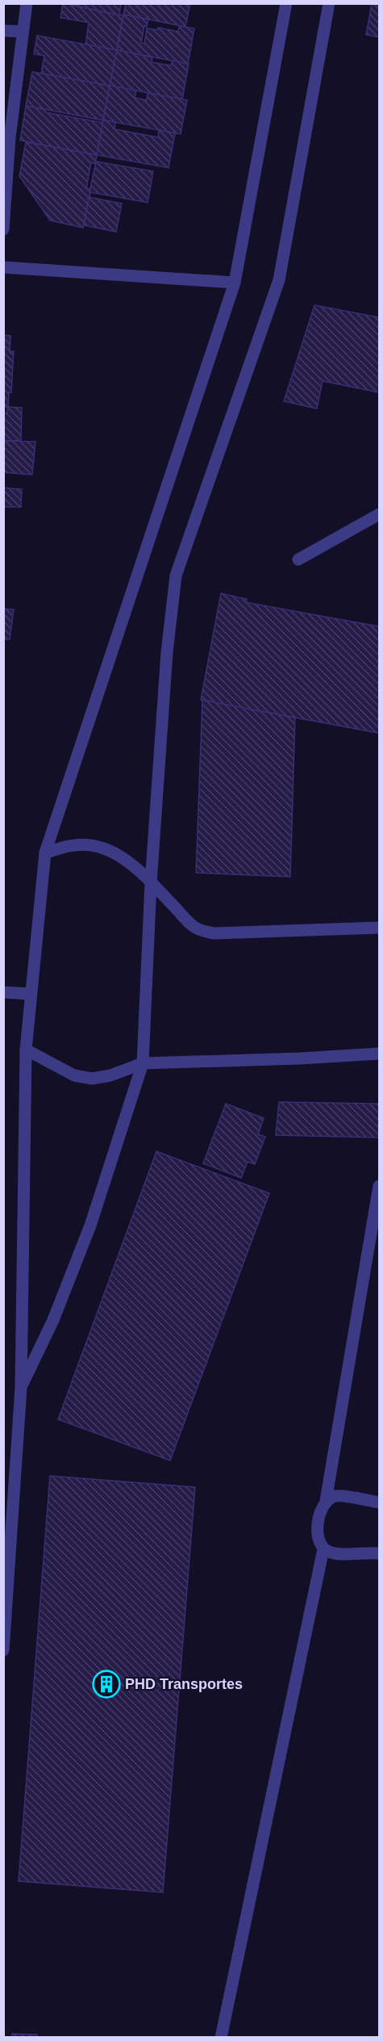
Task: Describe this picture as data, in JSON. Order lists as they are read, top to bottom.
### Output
{
  "places": {
    "building": ["PHD Transportes"]
  }
}
